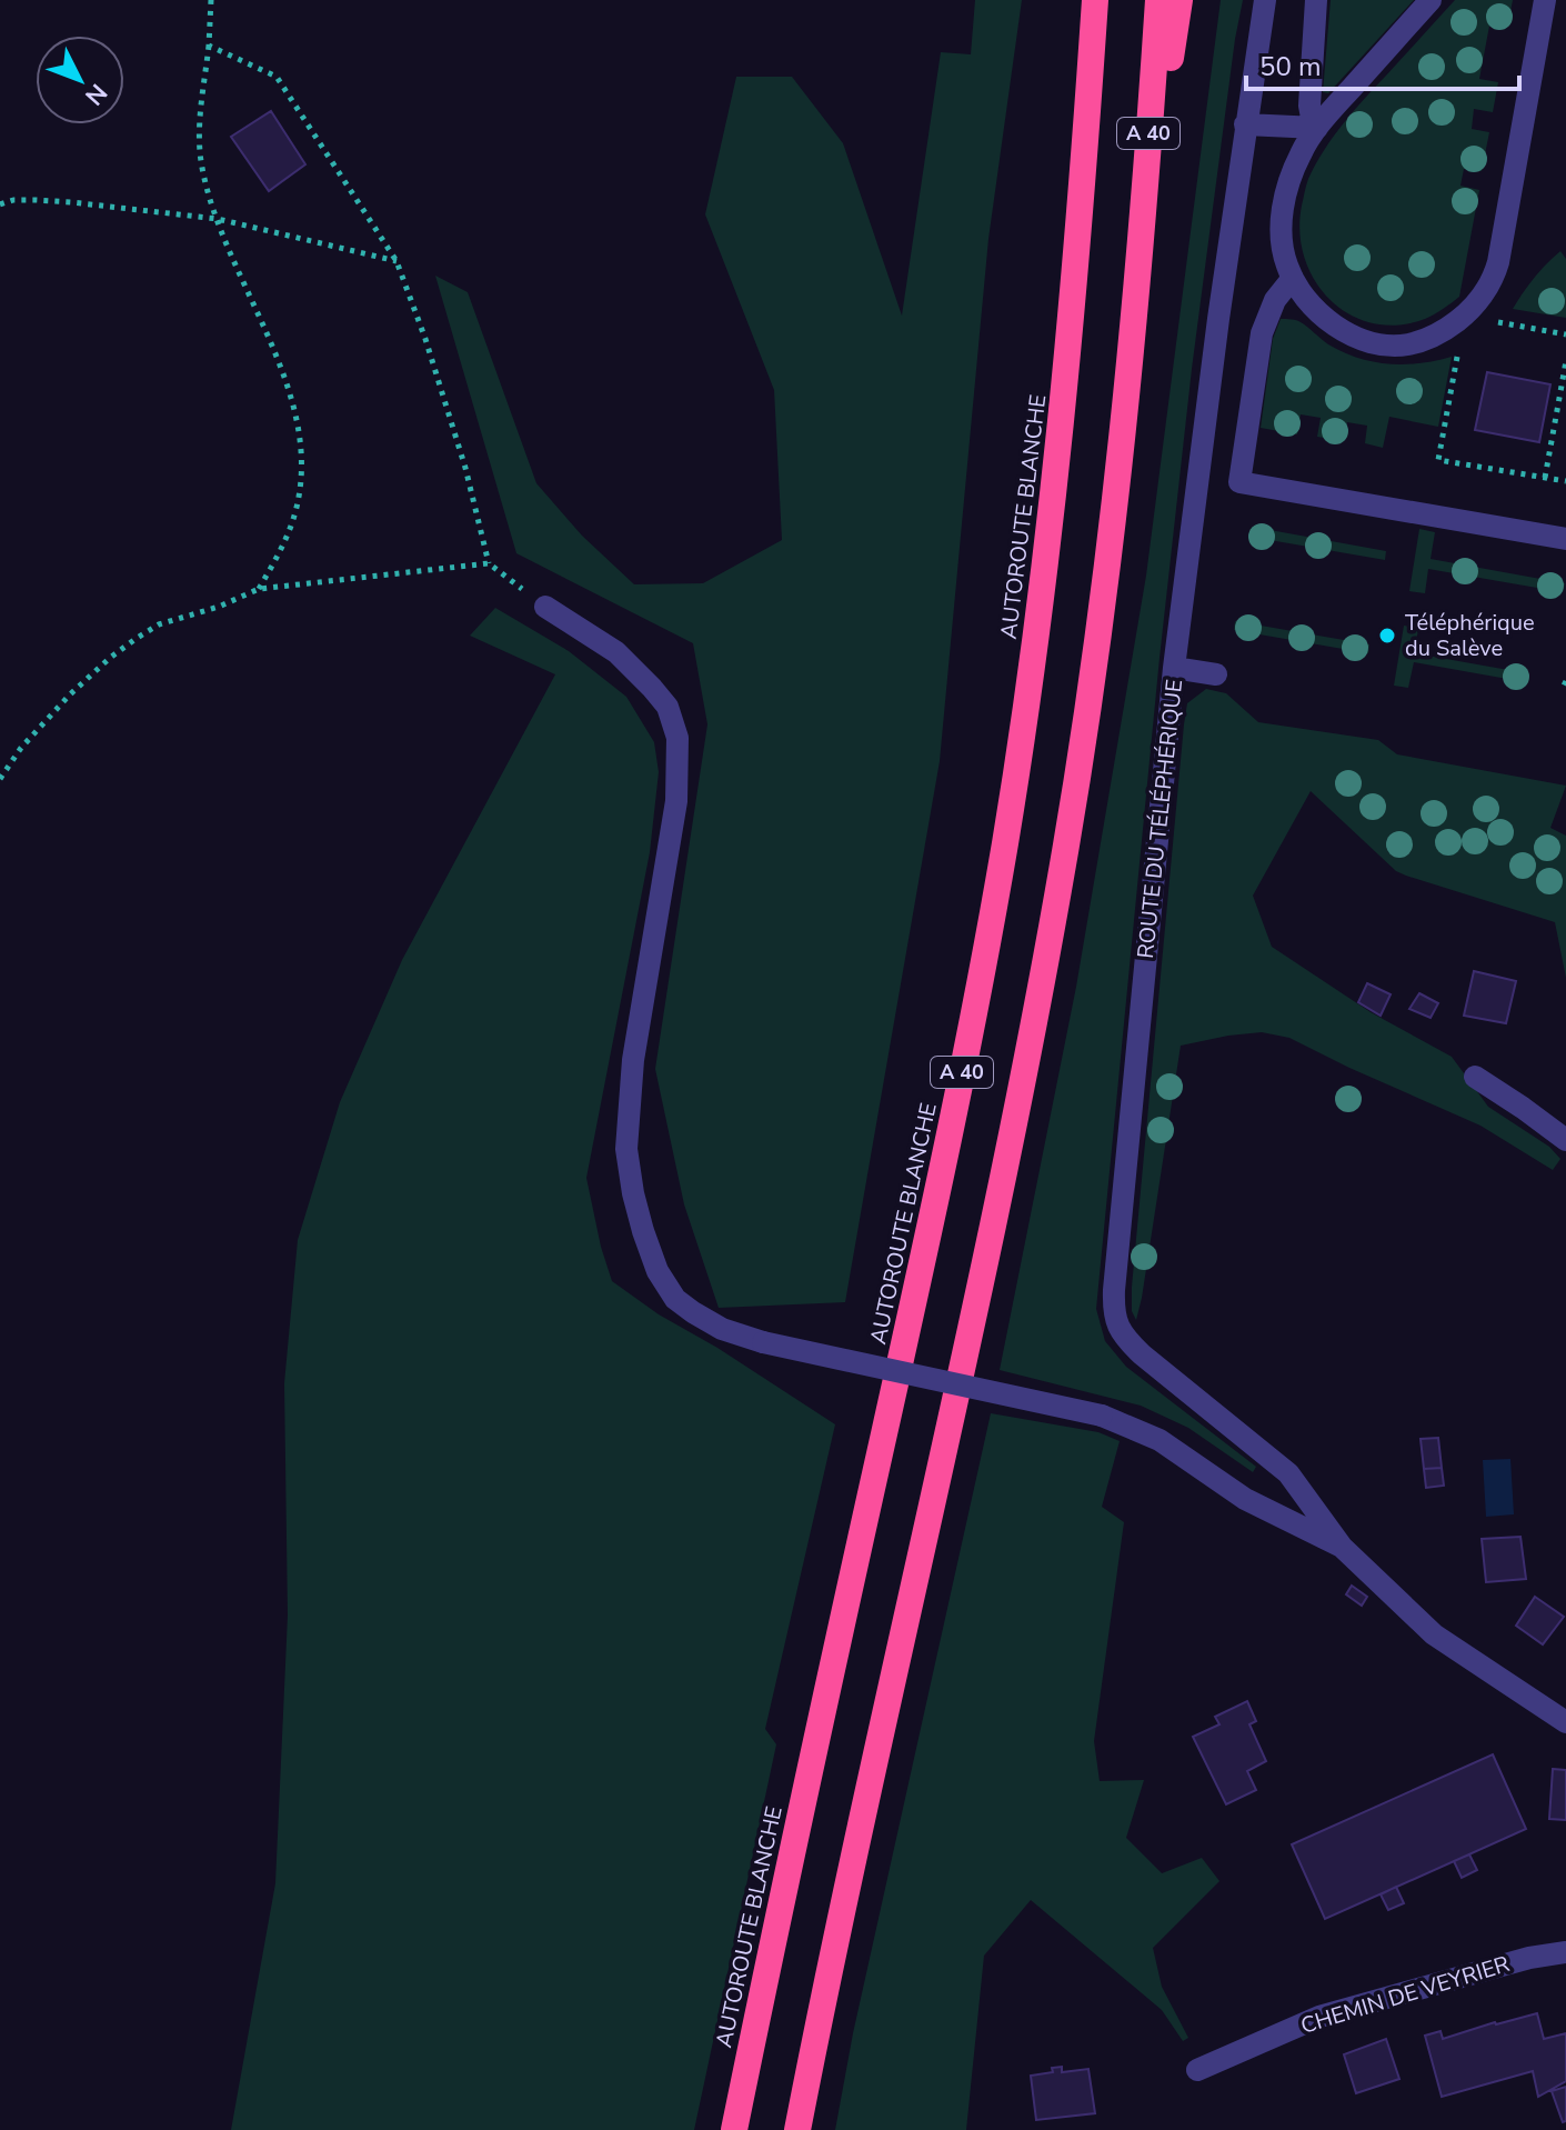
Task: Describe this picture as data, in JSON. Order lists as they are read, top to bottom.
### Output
{
  "streets": {
    "highway": ["A 40", "AUTOROUTE BLANCHE"],
    "street": ["ROUTE DU TÉLÉPHÉRIQUE", "CHEMIN DE VEYRIER"]
  },
  "places": ["Téléphérique du Salève"],
  "scale_bar": "50 m",
  "north": "bottom right"
}
